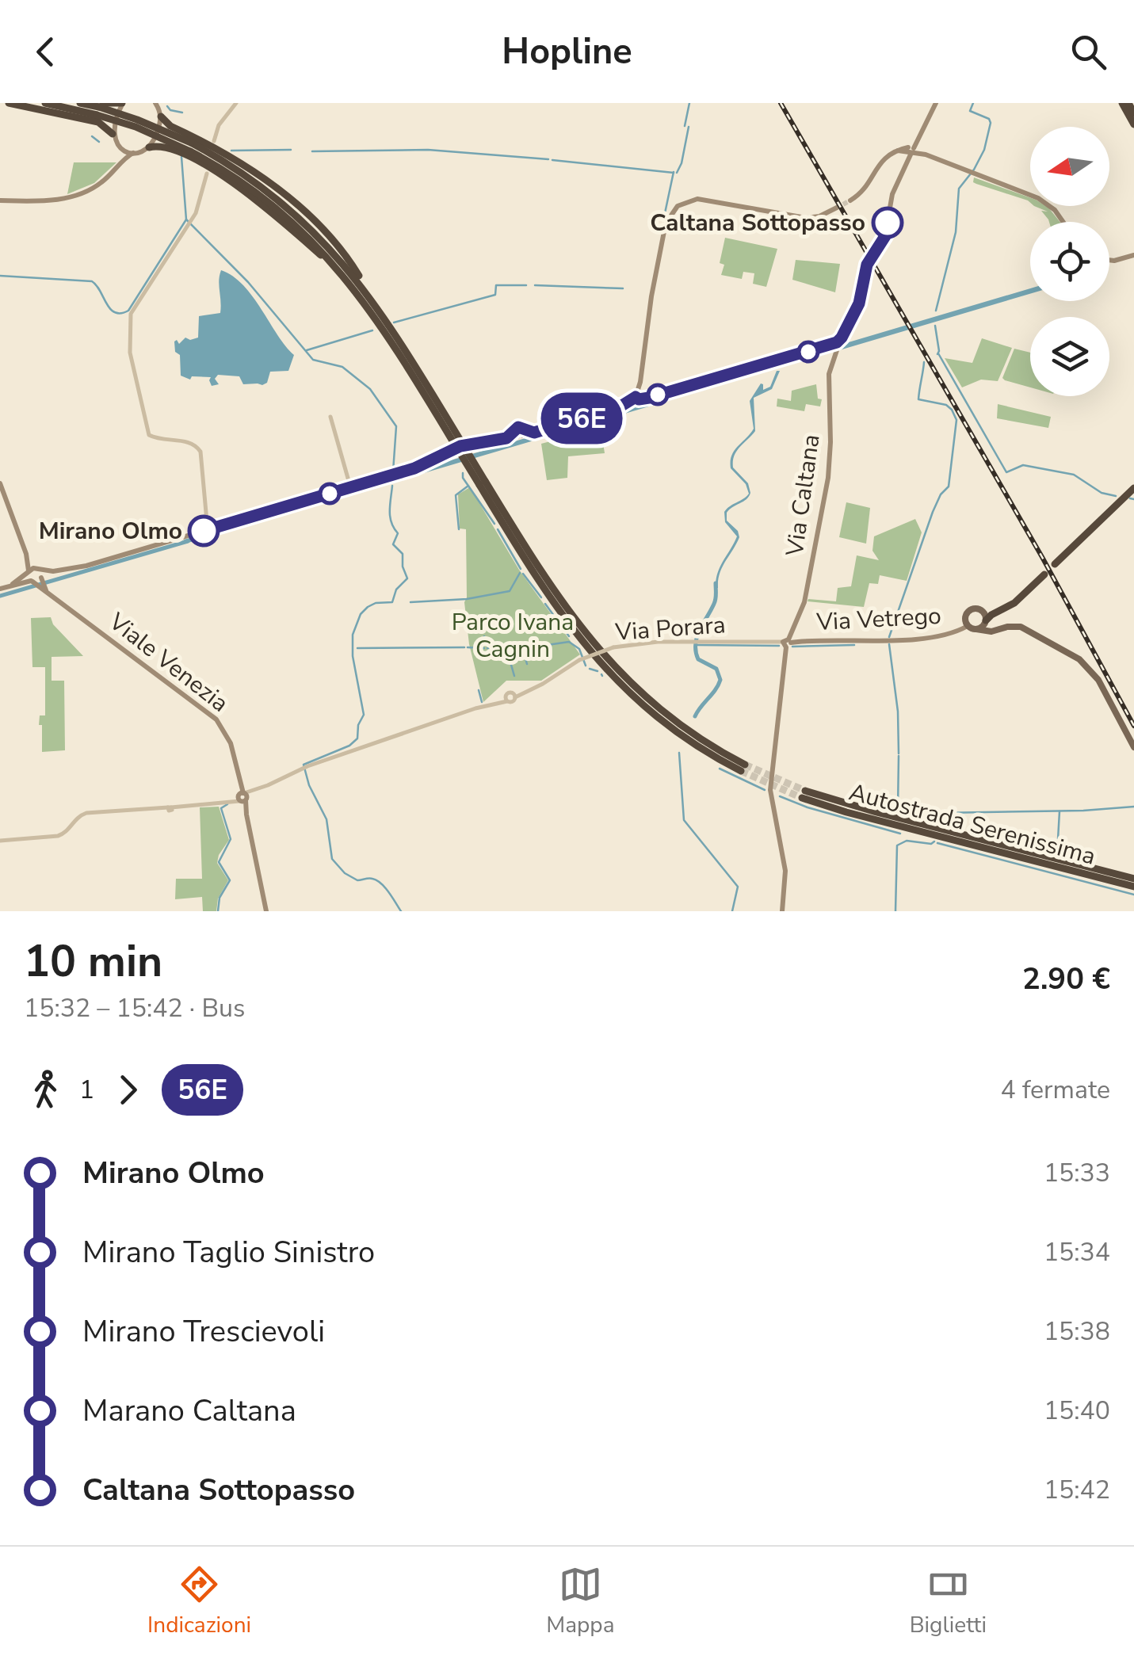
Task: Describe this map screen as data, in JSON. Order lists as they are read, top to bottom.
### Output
{
  "streets": {
    "highway": ["Autostrada Serenissima"],
    "main road": ["Via Caltana", "Via Vetrego", "Viale Venezia"],
    "street": ["Via Porara"]
  },
  "crossings": [
    ["Via Caltana", "Via Vetrego"],
    ["Via Caltana", "Via Porara"],
    ["Via Vetrego", "Via Porara"],
    ["Via Porara", "Viale Venezia"]
  ],
  "parks": ["Parco Ivana Cagnin"],
  "places": ["Caltana Sottopasso", "Mirano Olmo"],
  "lines": ["bus line 56E"],
  "north": "left",
  "page": {
    "header": "Hopline",
    "on_map": "56E",
    "heading": ["10 min", "15:32 – 15:42 · Bus", "2.90 €"],
    "legs": ["1", "56E", "4 fermate"],
    "list": [
      {
        "name": "Mirano Olmo",
        "value": "15:33"
      },
      {
        "name": "Mirano Taglio Sinistro",
        "value": "15:34"
      },
      {
        "name": "Mirano Trescievoli",
        "value": "15:38"
      },
      {
        "name": "Marano Caltana",
        "value": "15:40"
      },
      {
        "name": "Caltana Sottopasso",
        "value": "15:42"
      }
    ],
    "tabs": ["Indicazioni", "Mappa", "Biglietti"]
  }
}
